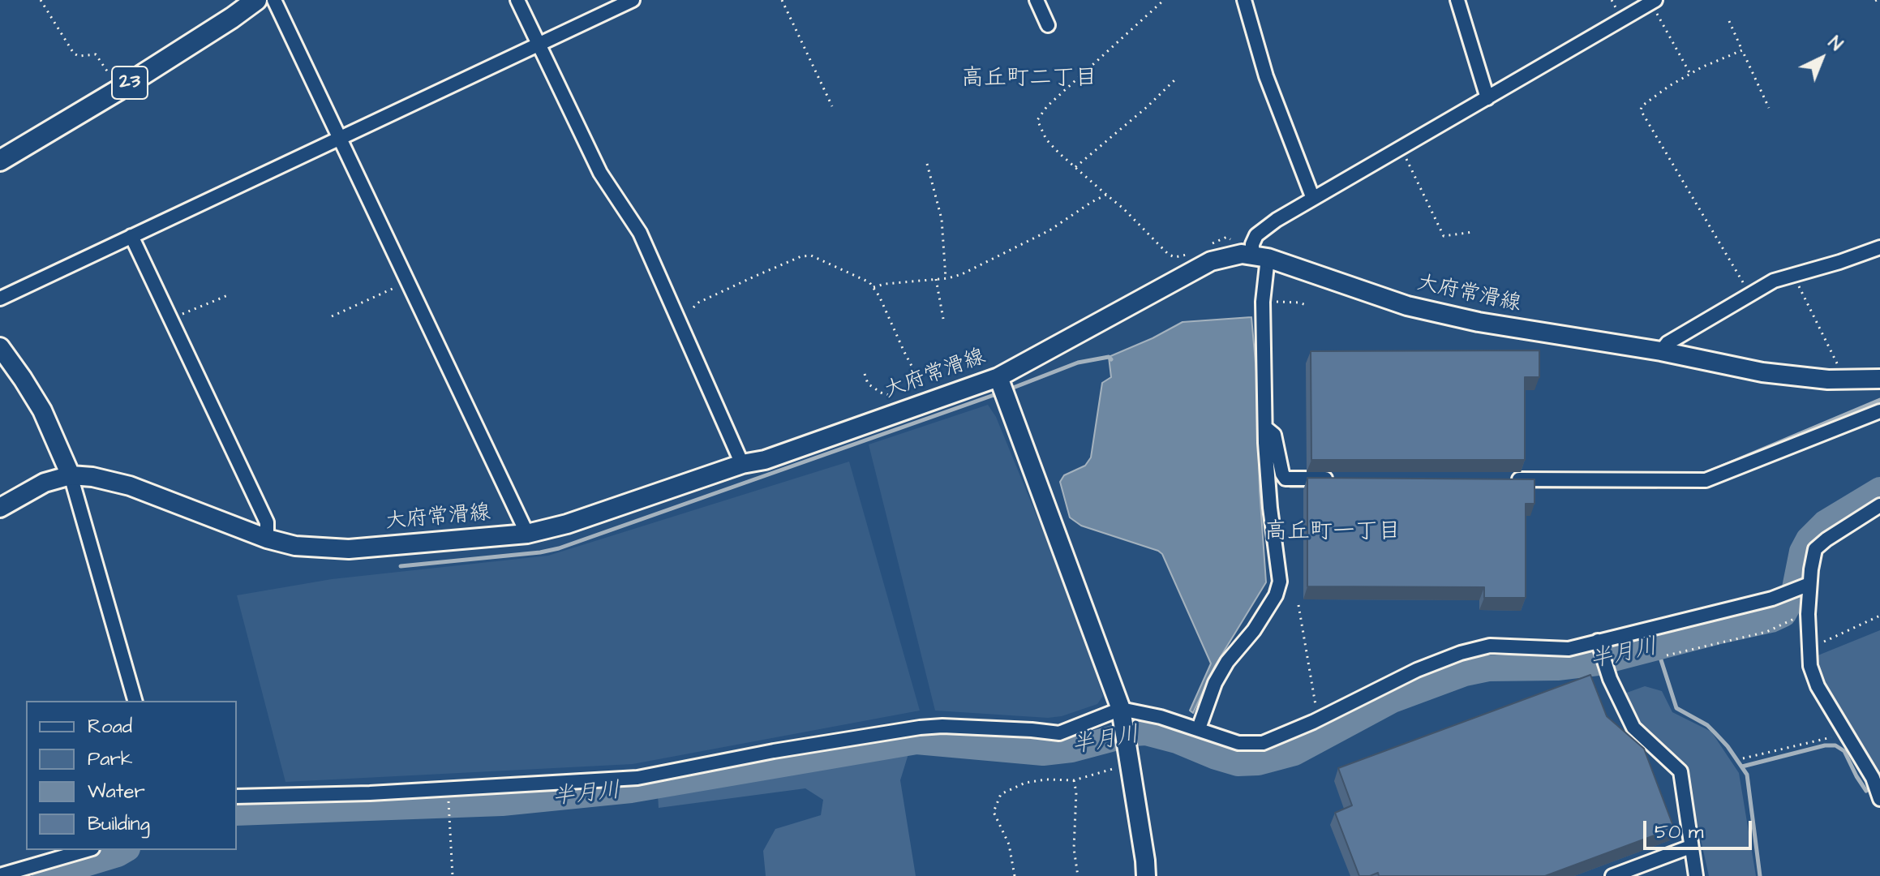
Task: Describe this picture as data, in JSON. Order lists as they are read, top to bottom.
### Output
{
  "streets": {
    "main road": ["23", "大府常滑線"]
  },
  "districts": ["高丘町二丁目", "高丘町一丁目"],
  "water": ["半月川"],
  "legend": [
    "Road",
    "Park",
    "Water",
    "Building"
  ],
  "scale_bar": "50 m",
  "north": "top right"
}
